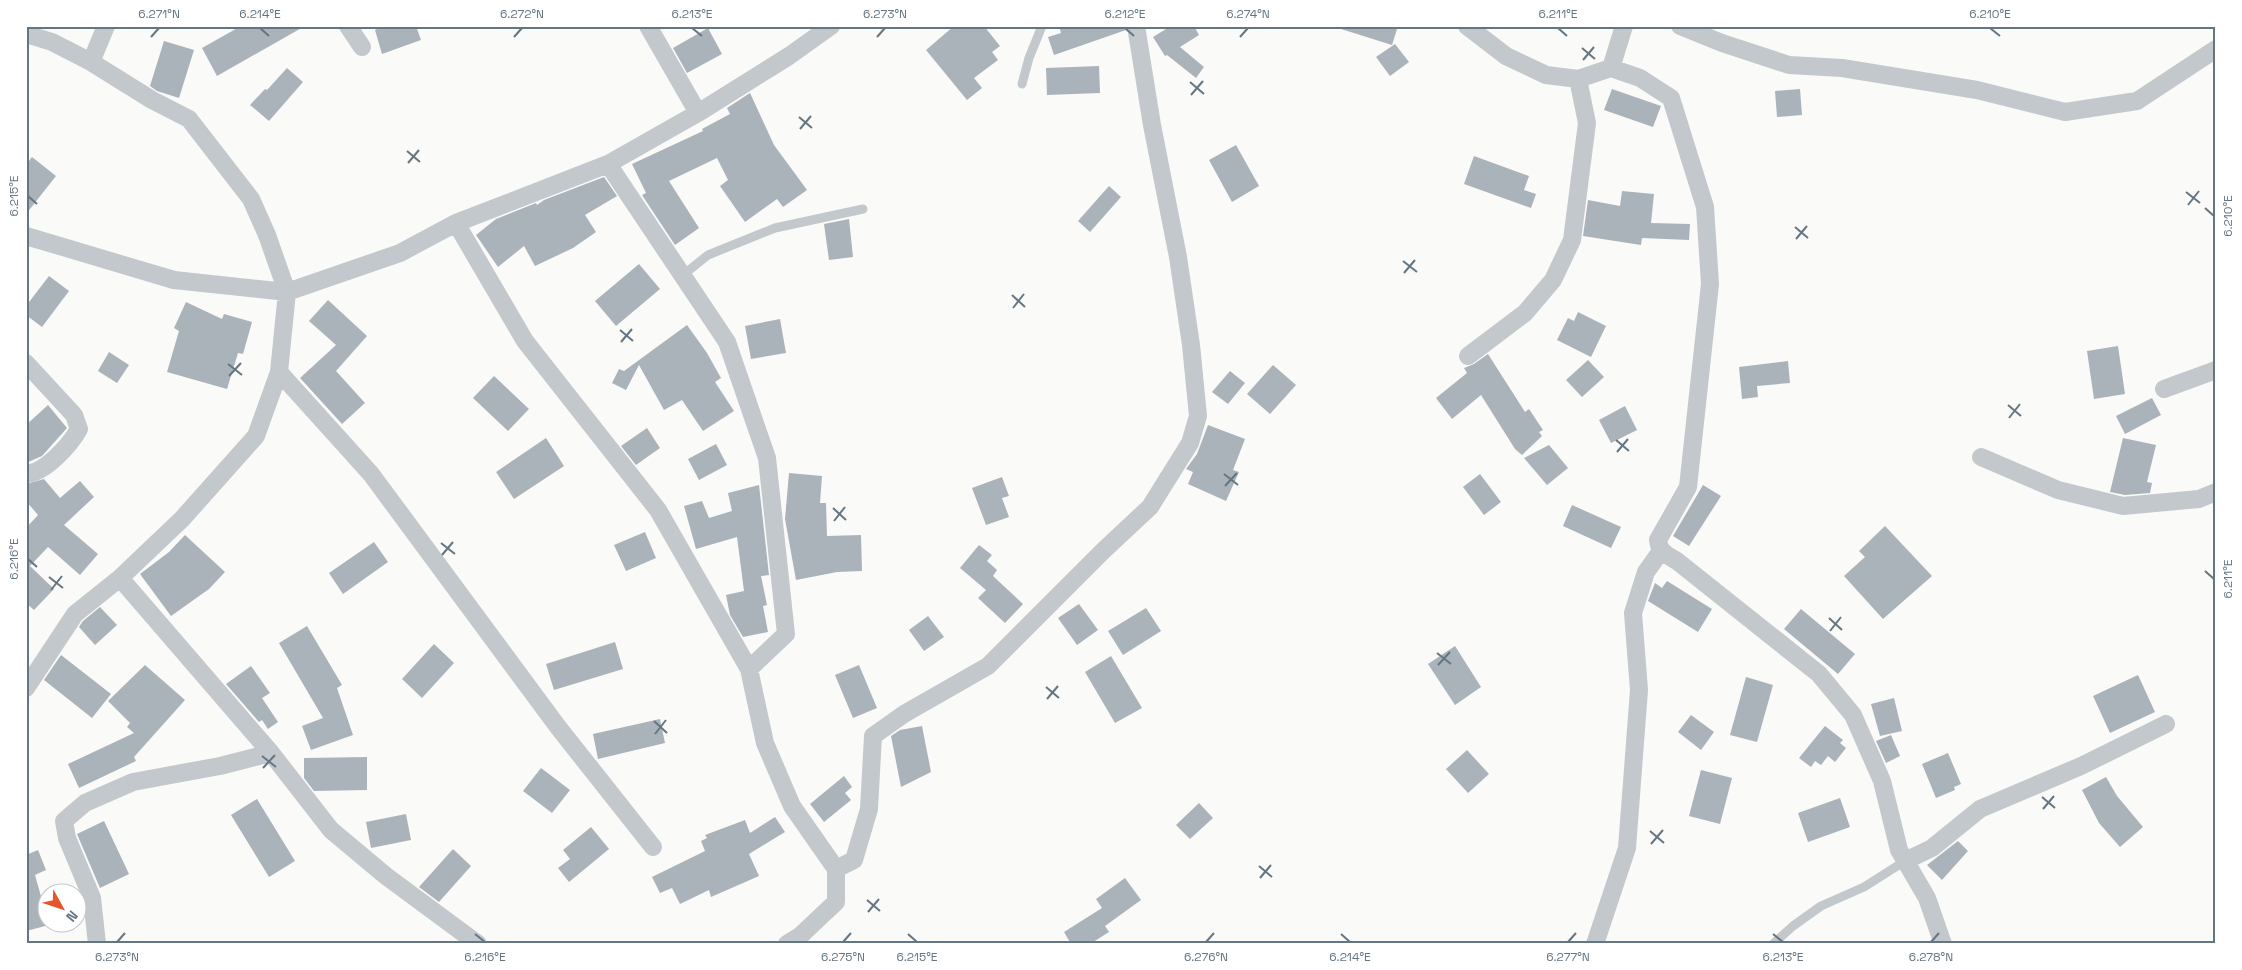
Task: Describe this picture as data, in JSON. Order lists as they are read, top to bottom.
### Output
{
  "north": "bottom right",
  "coordinates": [
    "6.271°N",
    "6.214°E",
    "6.272°N",
    "6.213°E",
    "6.273°N",
    "6.212°E",
    "6.274°N",
    "6.211°E",
    "6.210°E",
    "6.215°E",
    "6.216°E",
    "6.275°N",
    "6.276°N",
    "6.277°N",
    "6.278°N"
  ]
}
